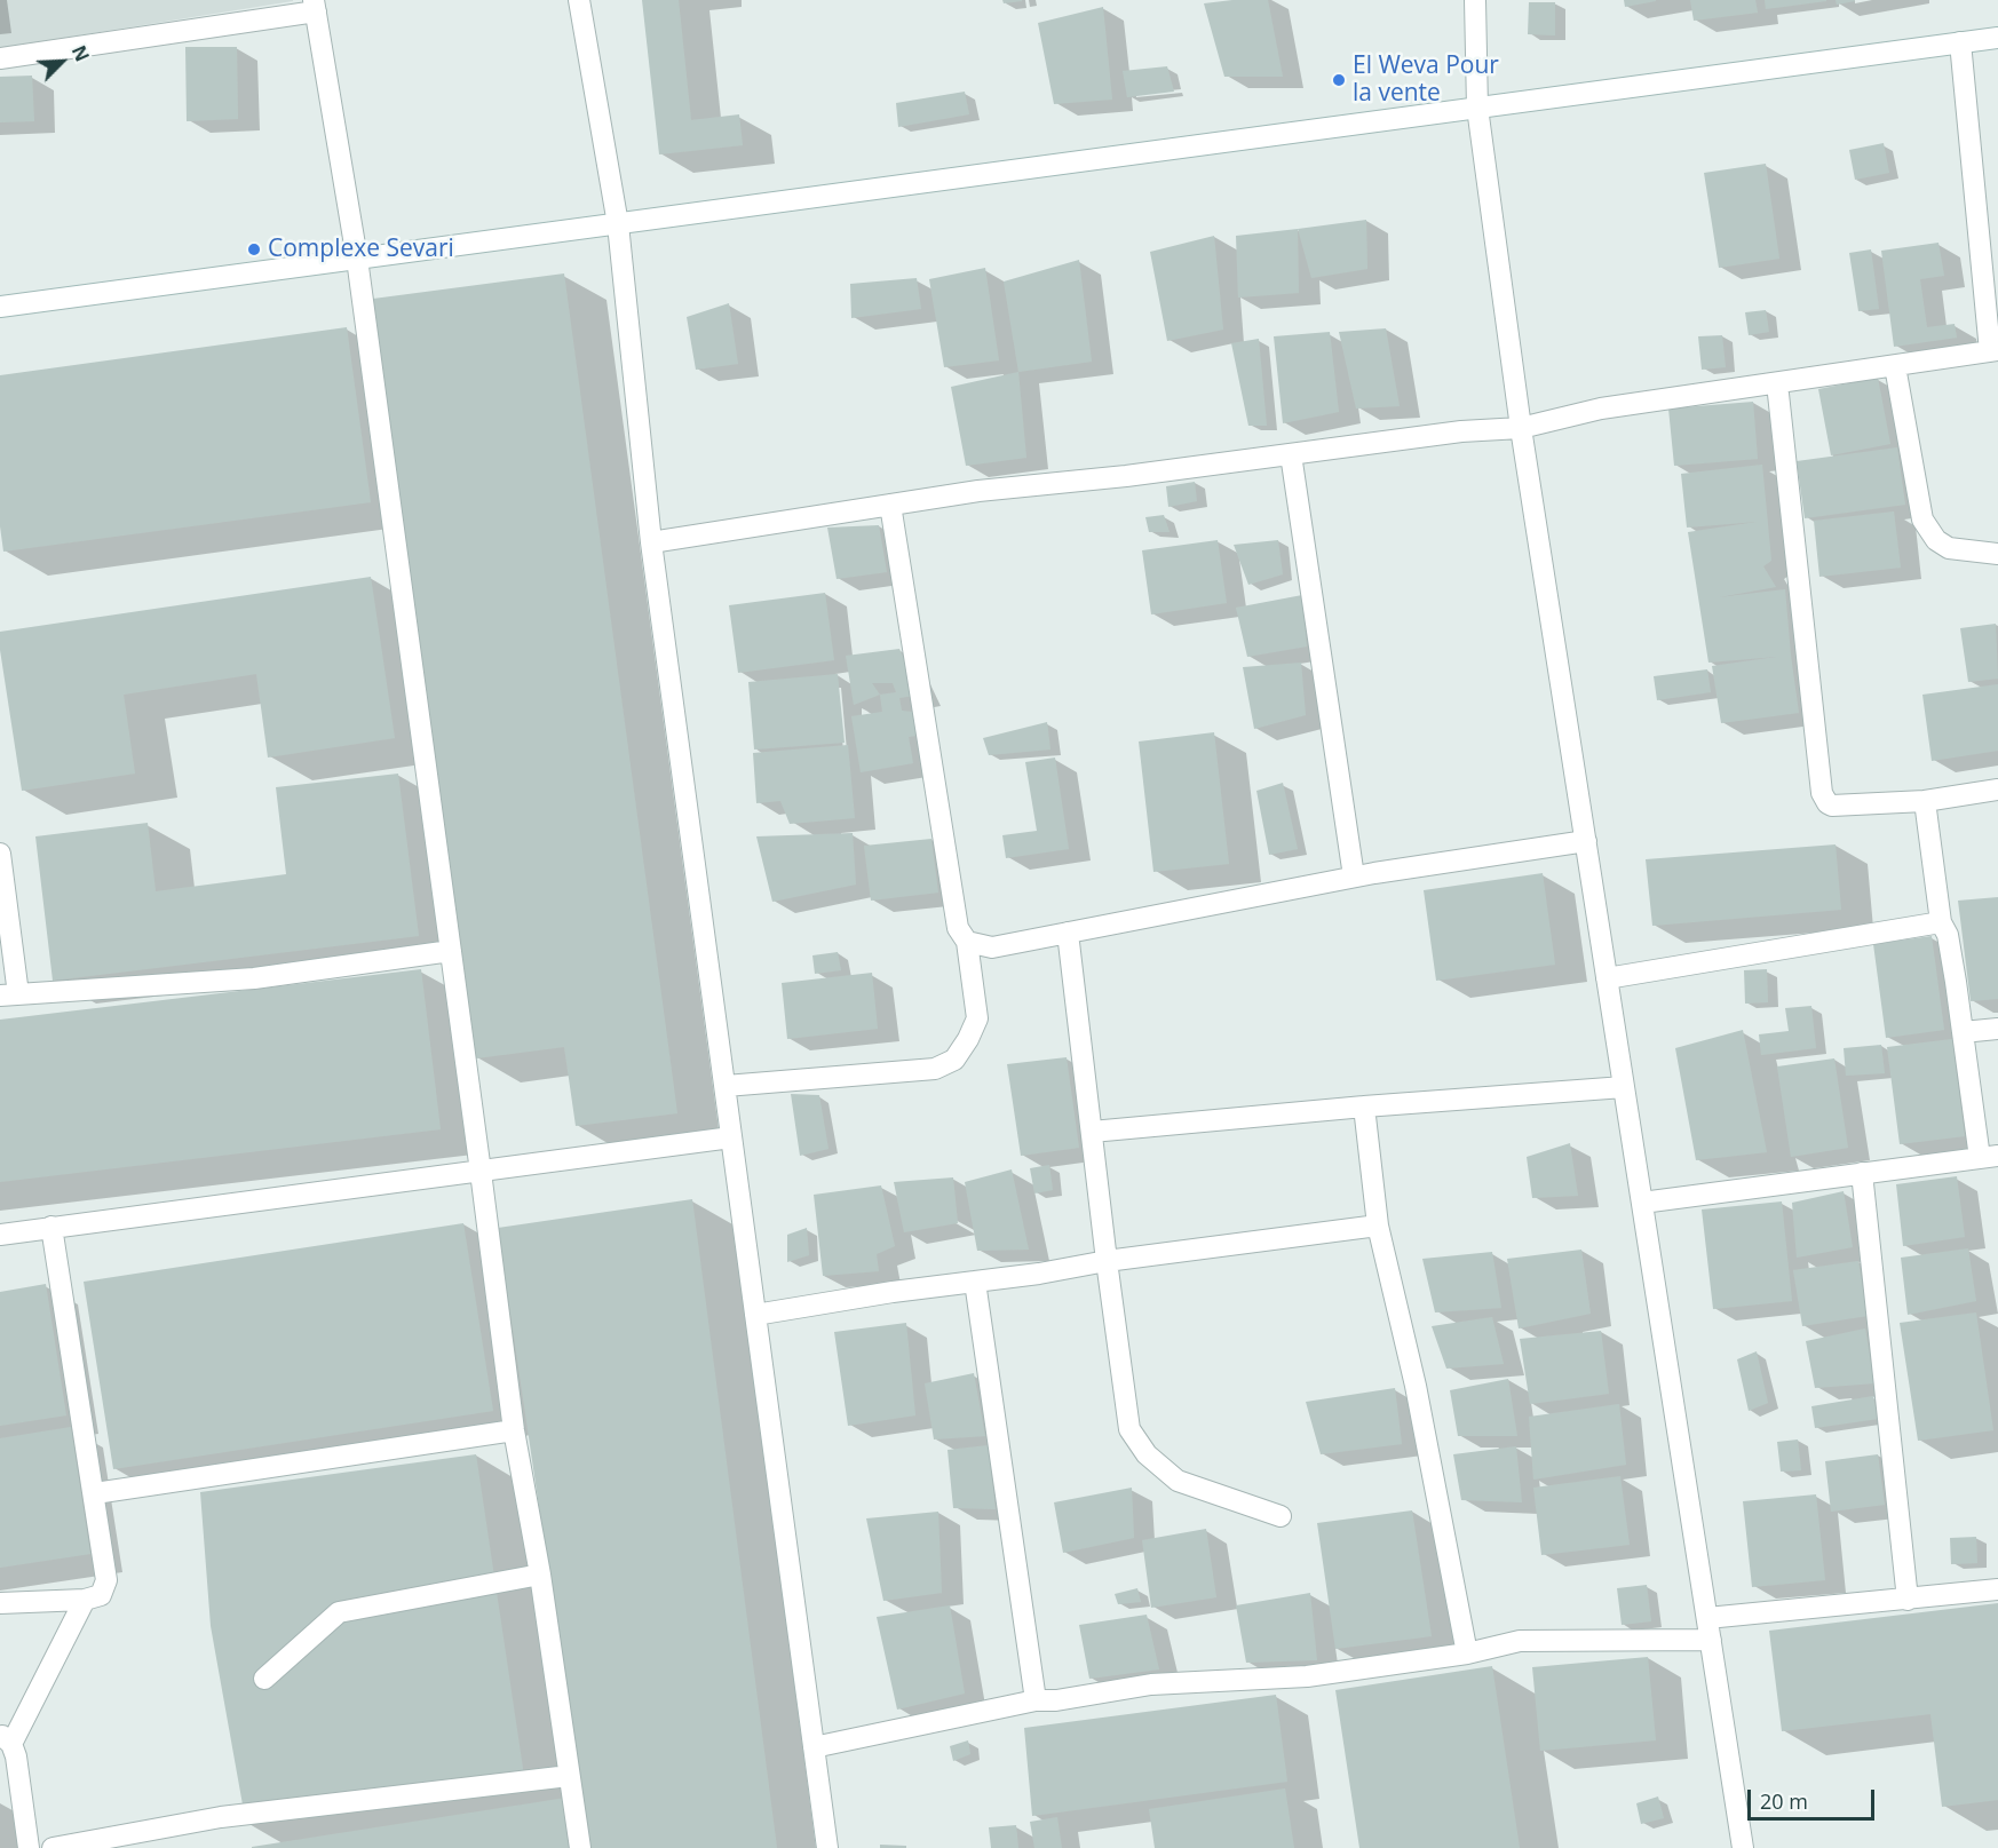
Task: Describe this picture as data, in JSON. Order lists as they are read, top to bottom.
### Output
{
  "places": ["El Weva Pour la vente", "Complexe Sevari"],
  "scale_bar": "20 m",
  "north": "top right"
}
